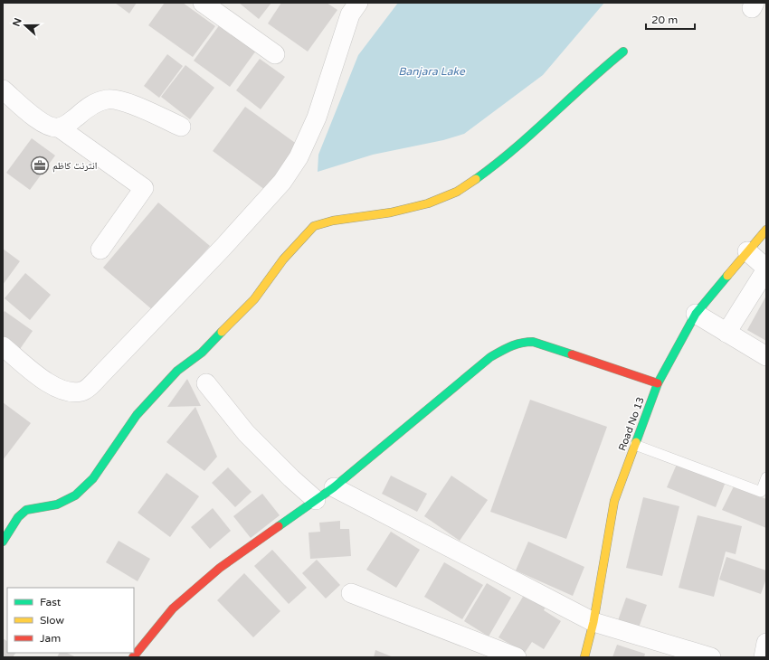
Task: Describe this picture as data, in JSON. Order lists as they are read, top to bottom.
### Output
{
  "streets": {
    "street": ["Road No 13"]
  },
  "water": ["Banjara Lake"],
  "places": {
    "office": ["انترنت كاظم"]
  },
  "legend": ["Fast", "Slow", "Jam"],
  "scale_bar": "20 m",
  "north": "left"
}
